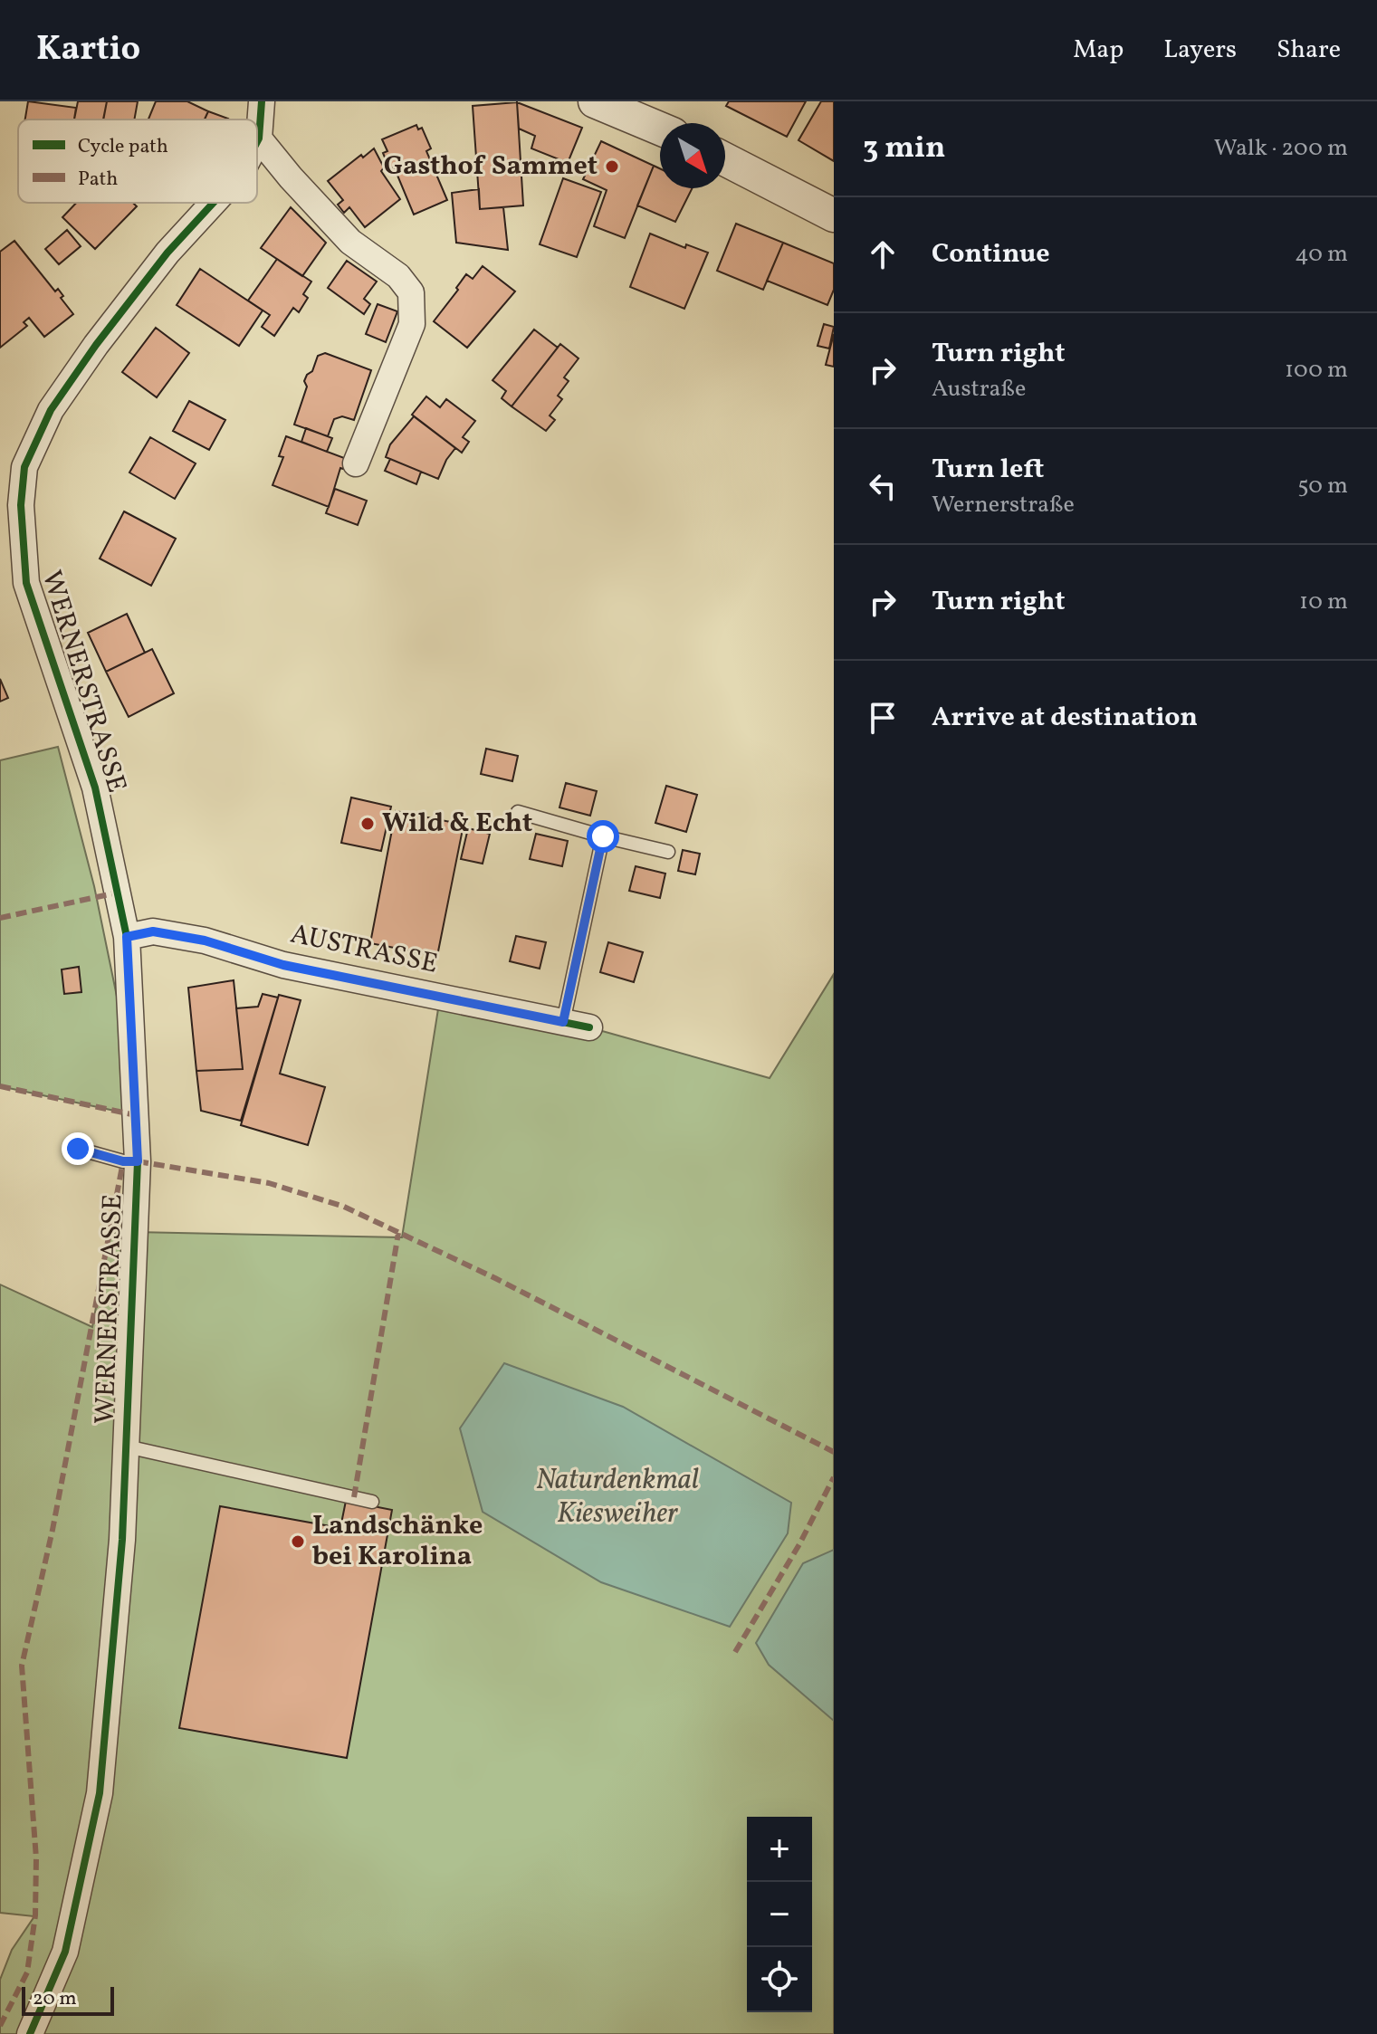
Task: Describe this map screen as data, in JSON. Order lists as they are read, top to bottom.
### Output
{
  "streets": {
    "street": ["WERNERSTRASSE", "AUSTRASSE"]
  },
  "crossings": [
    ["WERNERSTRASSE", "AUSTRASSE"]
  ],
  "water": ["Naturdenkmal Kiesweiher"],
  "places": ["Gasthof Sammet", "Wild & Echt", "Landschänke bei Karolina"],
  "legend": ["Cycle path", "Path"],
  "scale_bar": "20 m",
  "north": "bottom right",
  "page": {
    "header": "Kartio",
    "nav": ["Map", "Layers", "Share"],
    "heading": ["3 min", "Walk · 200 m"],
    "list": [
      ["Continue", "40 m"],
      ["Turn right", "Austraße", "100 m"],
      ["Turn left", "Wernerstraße", "50 m"],
      ["Turn right", "10 m"],
      "Arrive at destination"
    ],
    "map_buttons": ["+", "−"],
    "scale": "20 m"
  }
}
